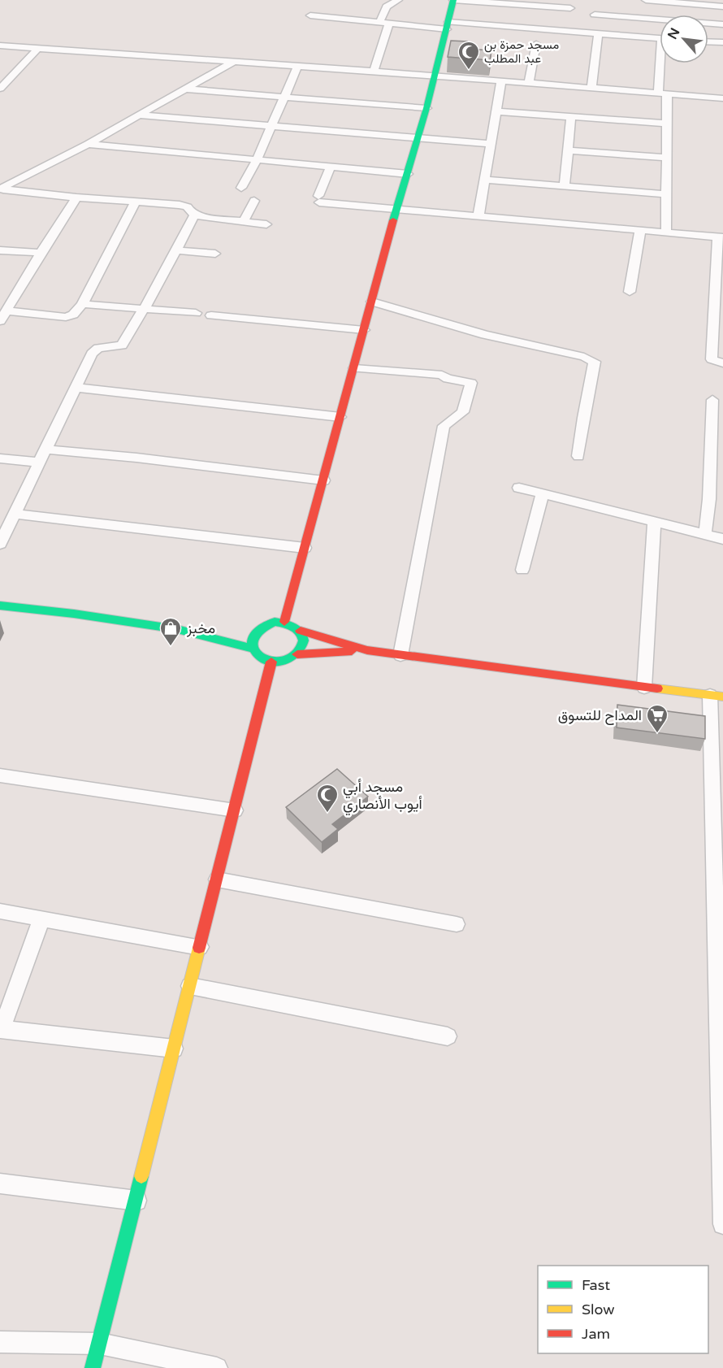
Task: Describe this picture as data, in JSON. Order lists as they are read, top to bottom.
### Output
{
  "places": {
    "mosque": ["مسجد حمزة بن عبد المطلب", "مسجد أبي أيوب الأنصاري"],
    "shop": ["مخبز"],
    "supermarket": ["المداح للتسوق"]
  },
  "legend": ["Fast", "Slow", "Jam"],
  "north": "top left"
}
